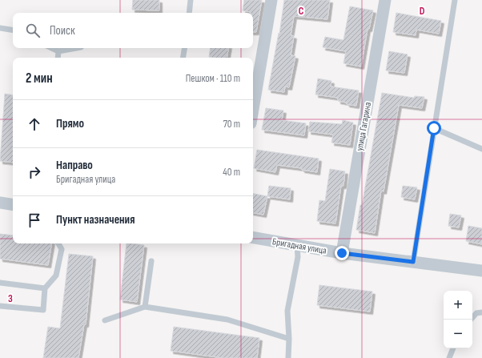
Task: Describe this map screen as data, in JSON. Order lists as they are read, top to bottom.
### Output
{
  "streets": {
    "street": ["улица Гагарина", "Бригадная улица"]
  },
  "crossings": [
    ["улица Гагарина", "Бригадная улица"]
  ],
  "page": {
    "search": "Поиск",
    "heading": ["2 мин", "Пешком · 110 m"],
    "list": [
      ["Прямо", "70 m"],
      ["Направо", "Бригадная улица", "40 m"],
      "Пункт назначения"
    ],
    "map_buttons": ["+", "−"]
  },
  "grid": {
    "columns": ["C", "D"],
    "rows": ["3"]
  }
}
